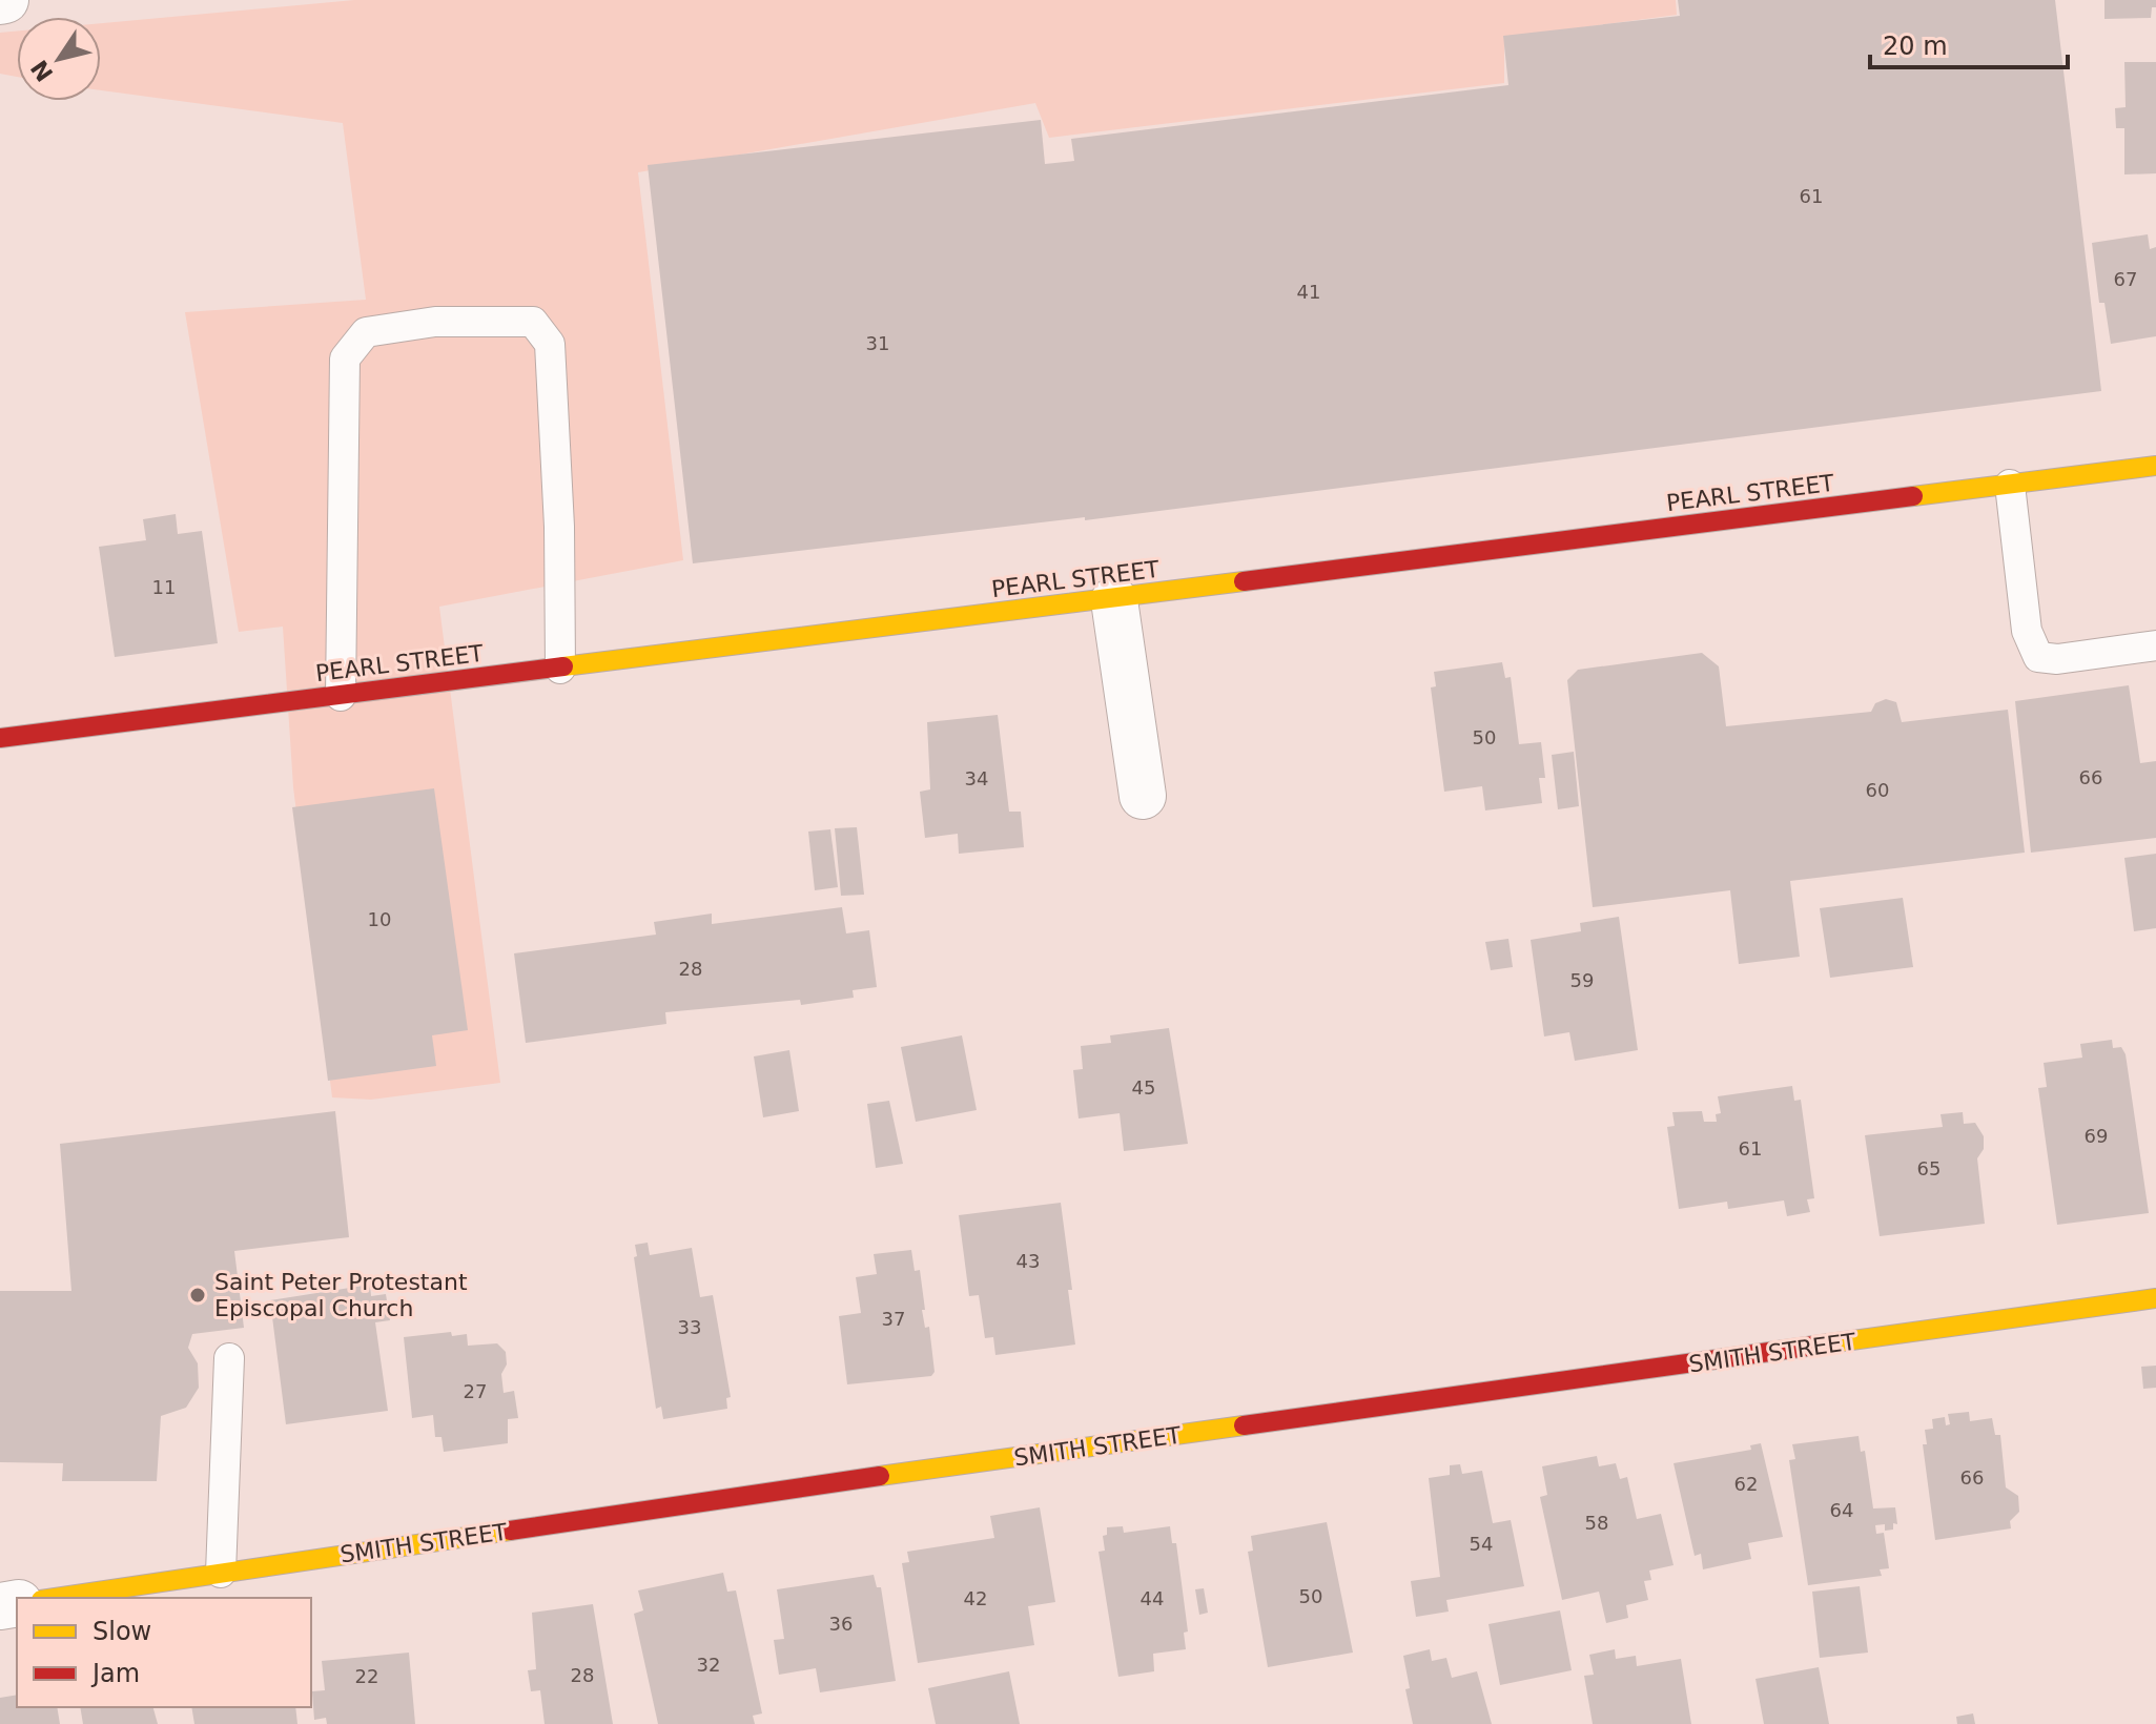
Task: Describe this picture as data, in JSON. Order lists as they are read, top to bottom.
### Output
{
  "streets": {
    "street": ["PEARL STREET", "SMITH STREET"]
  },
  "places": ["Saint Peter Protestant Episcopal Church"],
  "house_numbers": [
    "61",
    "67",
    "41",
    "31",
    "11",
    "50",
    "66",
    "34",
    "60",
    "10",
    "28",
    "59",
    "45",
    "69",
    "61",
    "65",
    "43",
    "37",
    "33",
    "27",
    "66",
    "62",
    "64",
    "58",
    "54",
    "50",
    "42",
    "44",
    "36",
    "32",
    "28",
    "22"
  ],
  "legend": ["Slow", "Jam"],
  "scale_bar": "20 m",
  "north": "bottom left"
}
